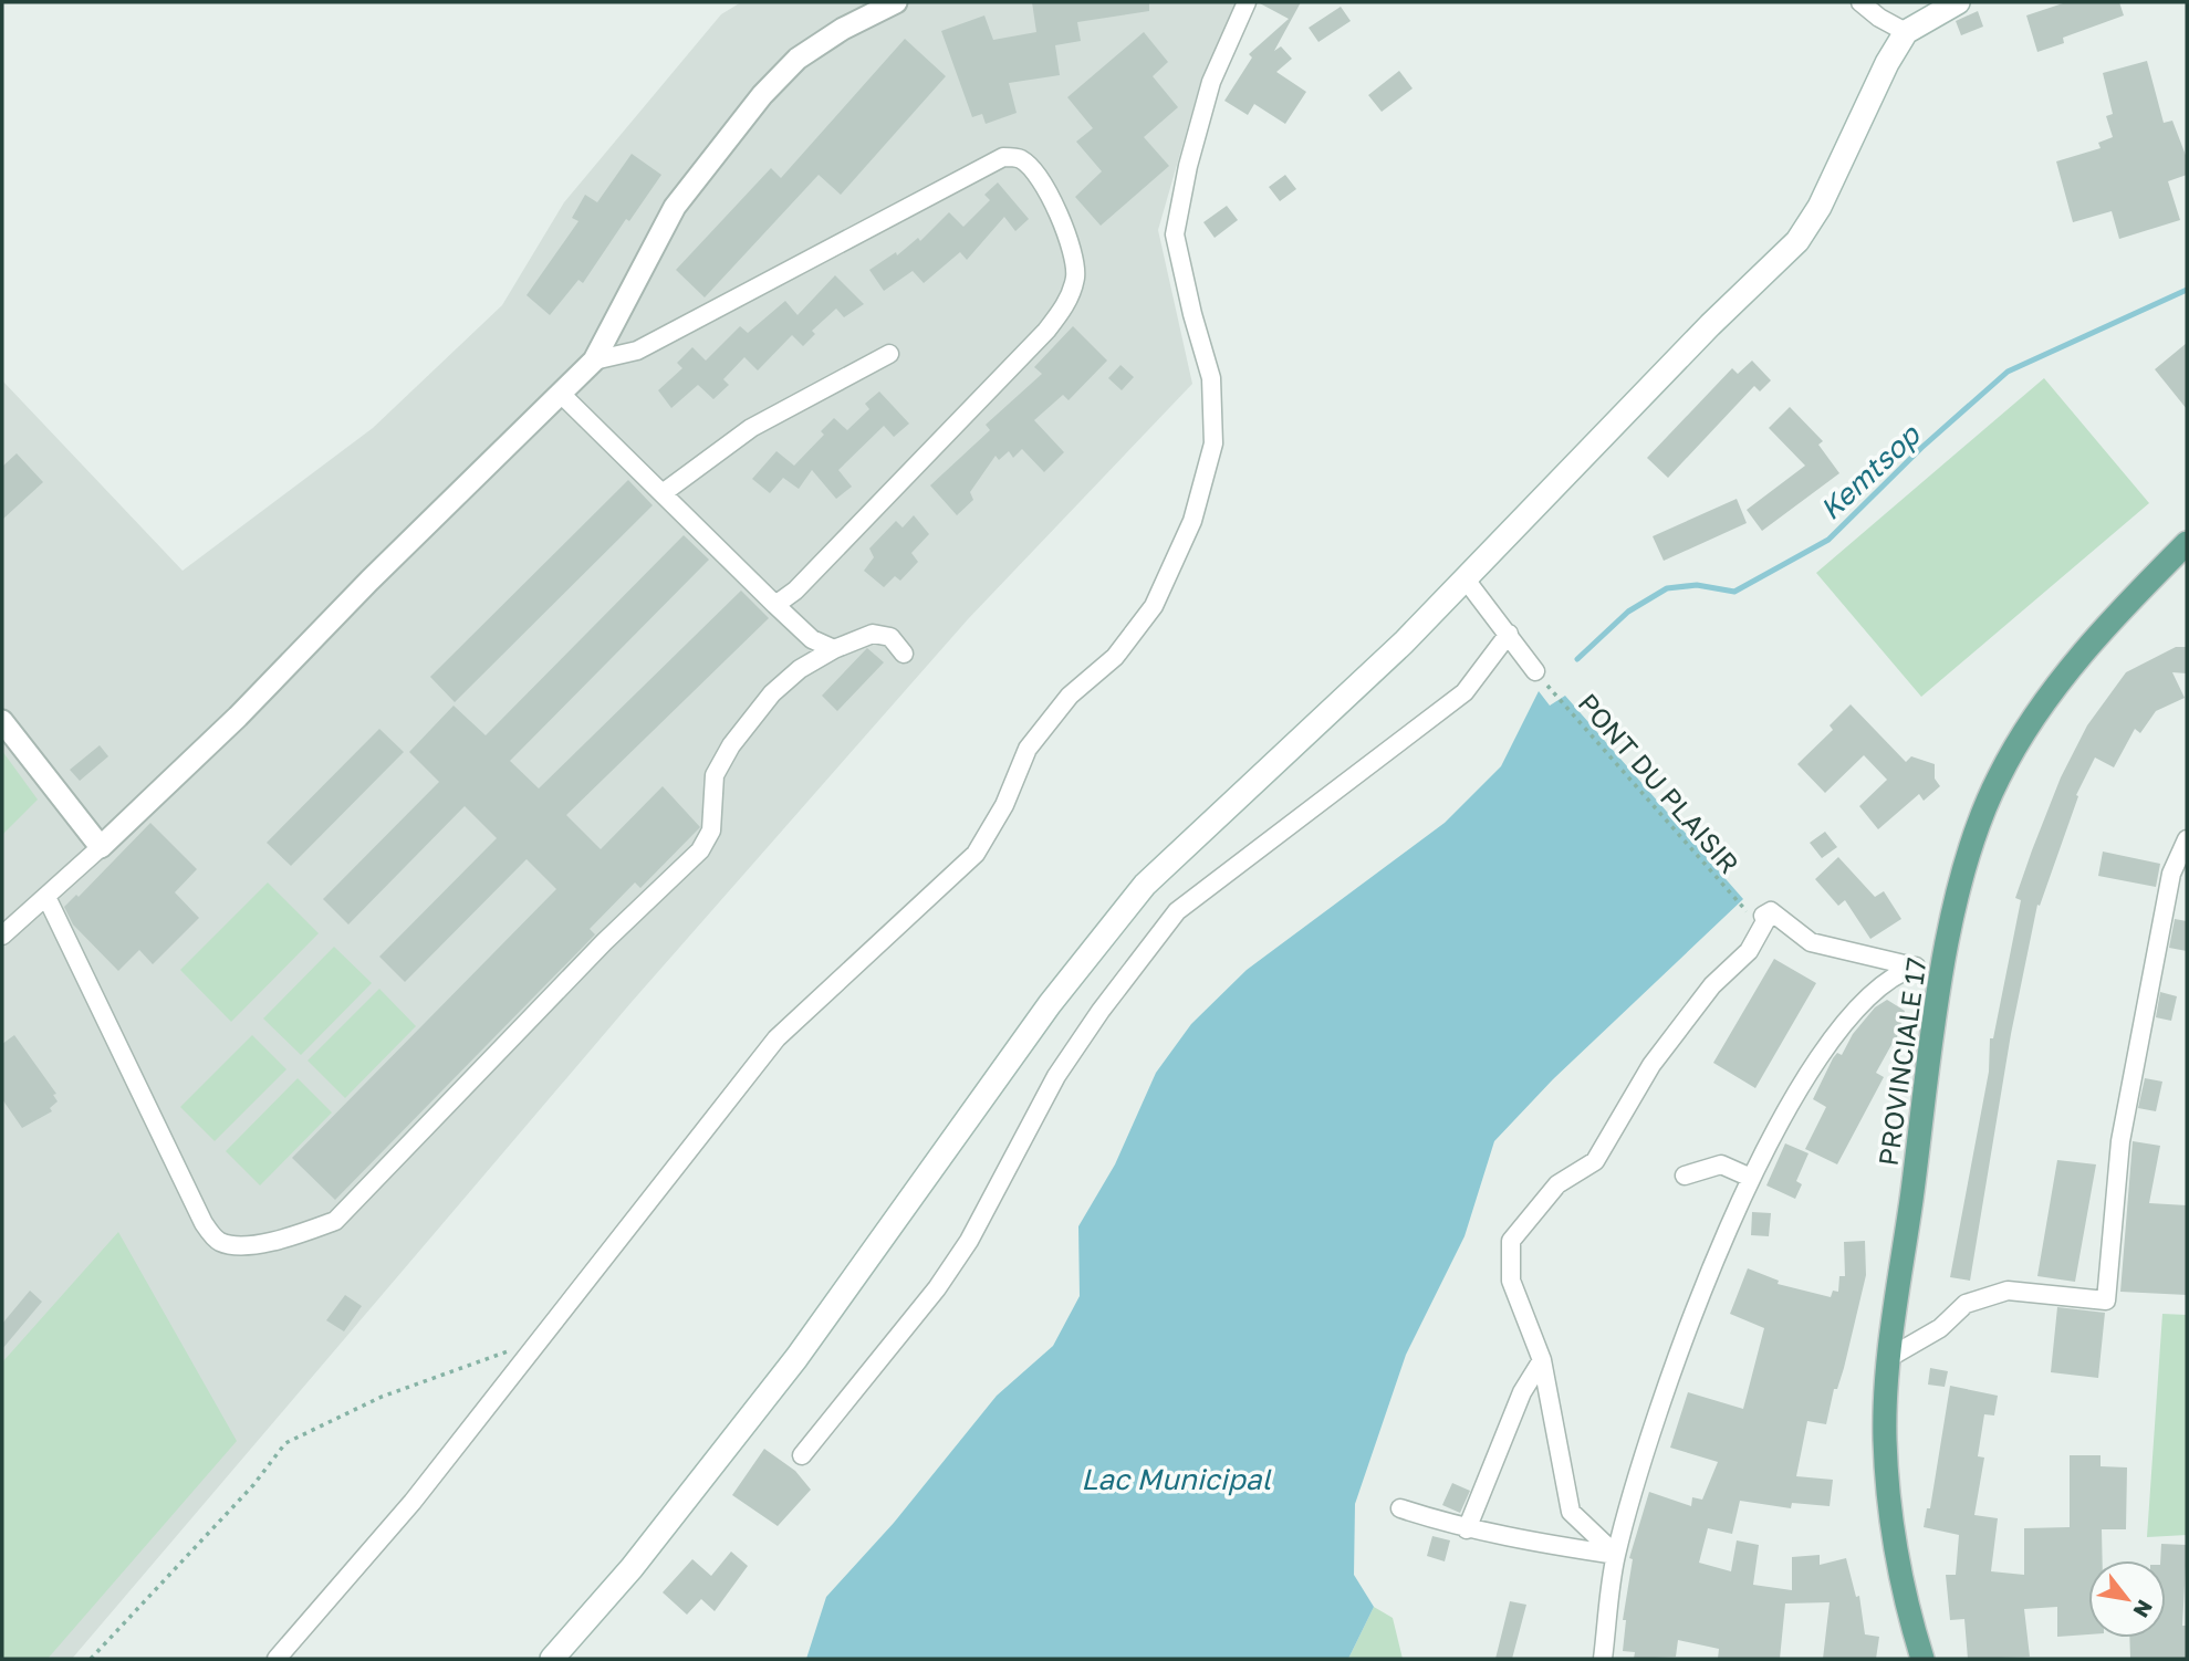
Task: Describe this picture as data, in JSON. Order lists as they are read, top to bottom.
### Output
{
  "streets": {
    "main road": ["PROVINCIALE 17"],
    "path": ["PONT DU PLAISIR"]
  },
  "water": ["Kemtsop", "Lac Municipal"],
  "north": "bottom right"
}
